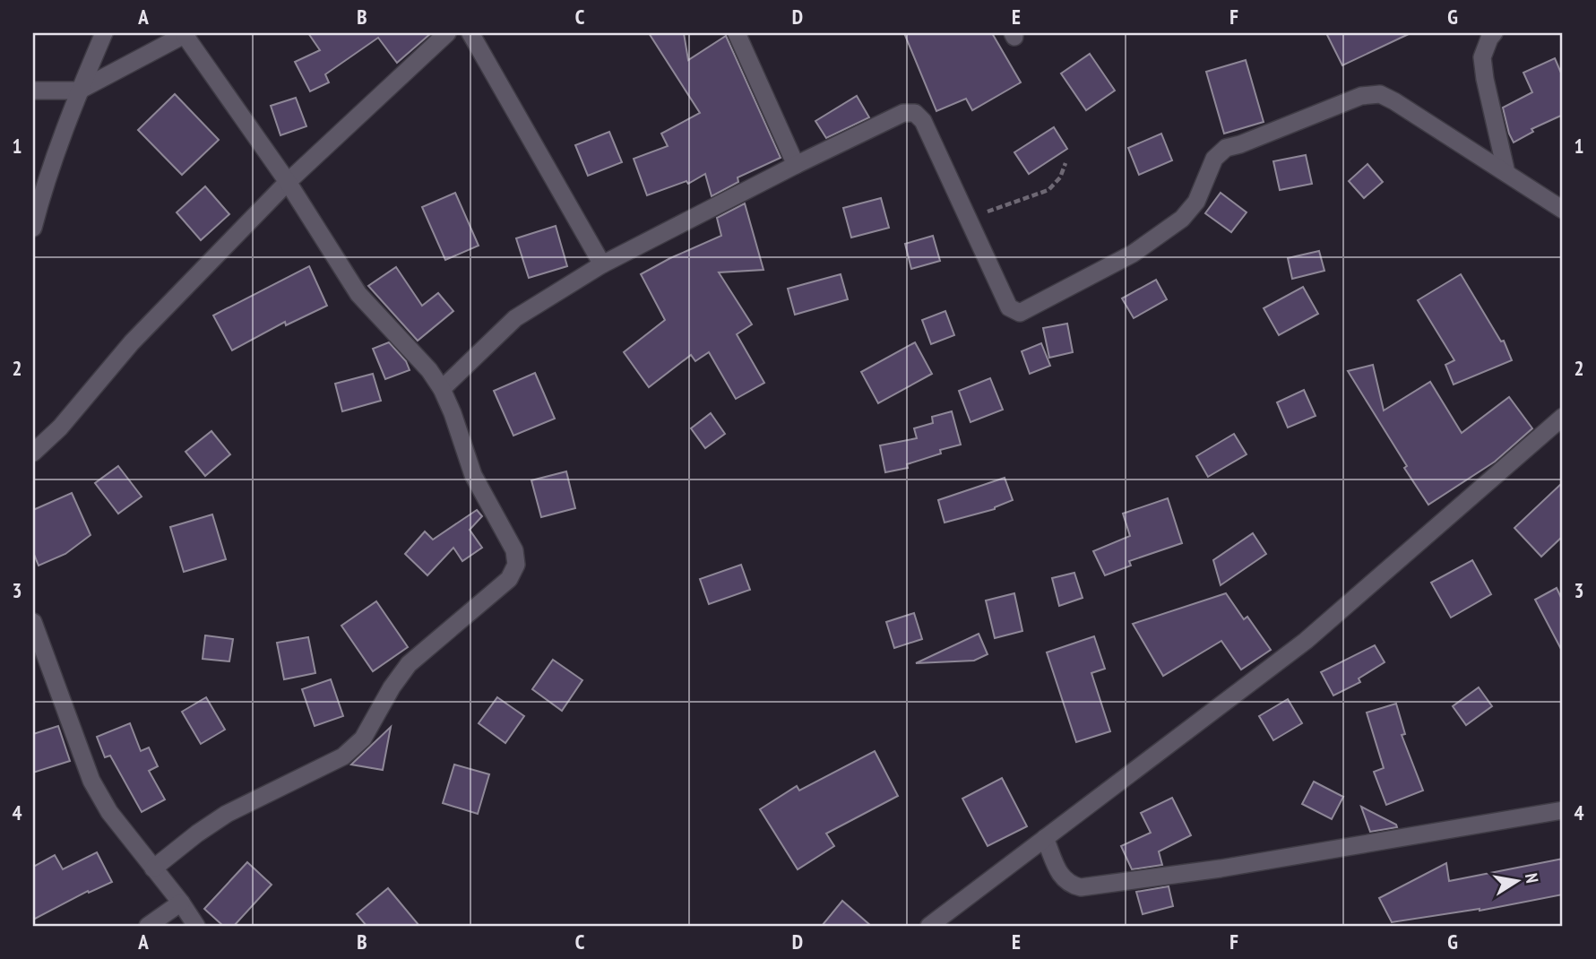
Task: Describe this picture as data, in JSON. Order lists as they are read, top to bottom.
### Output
{
  "north": "right",
  "grid": {
    "columns": [
      "A",
      "B",
      "C",
      "D",
      "E",
      "F",
      "G"
    ],
    "rows": [
      "1",
      "2",
      "3",
      "4"
    ]
  }
}
